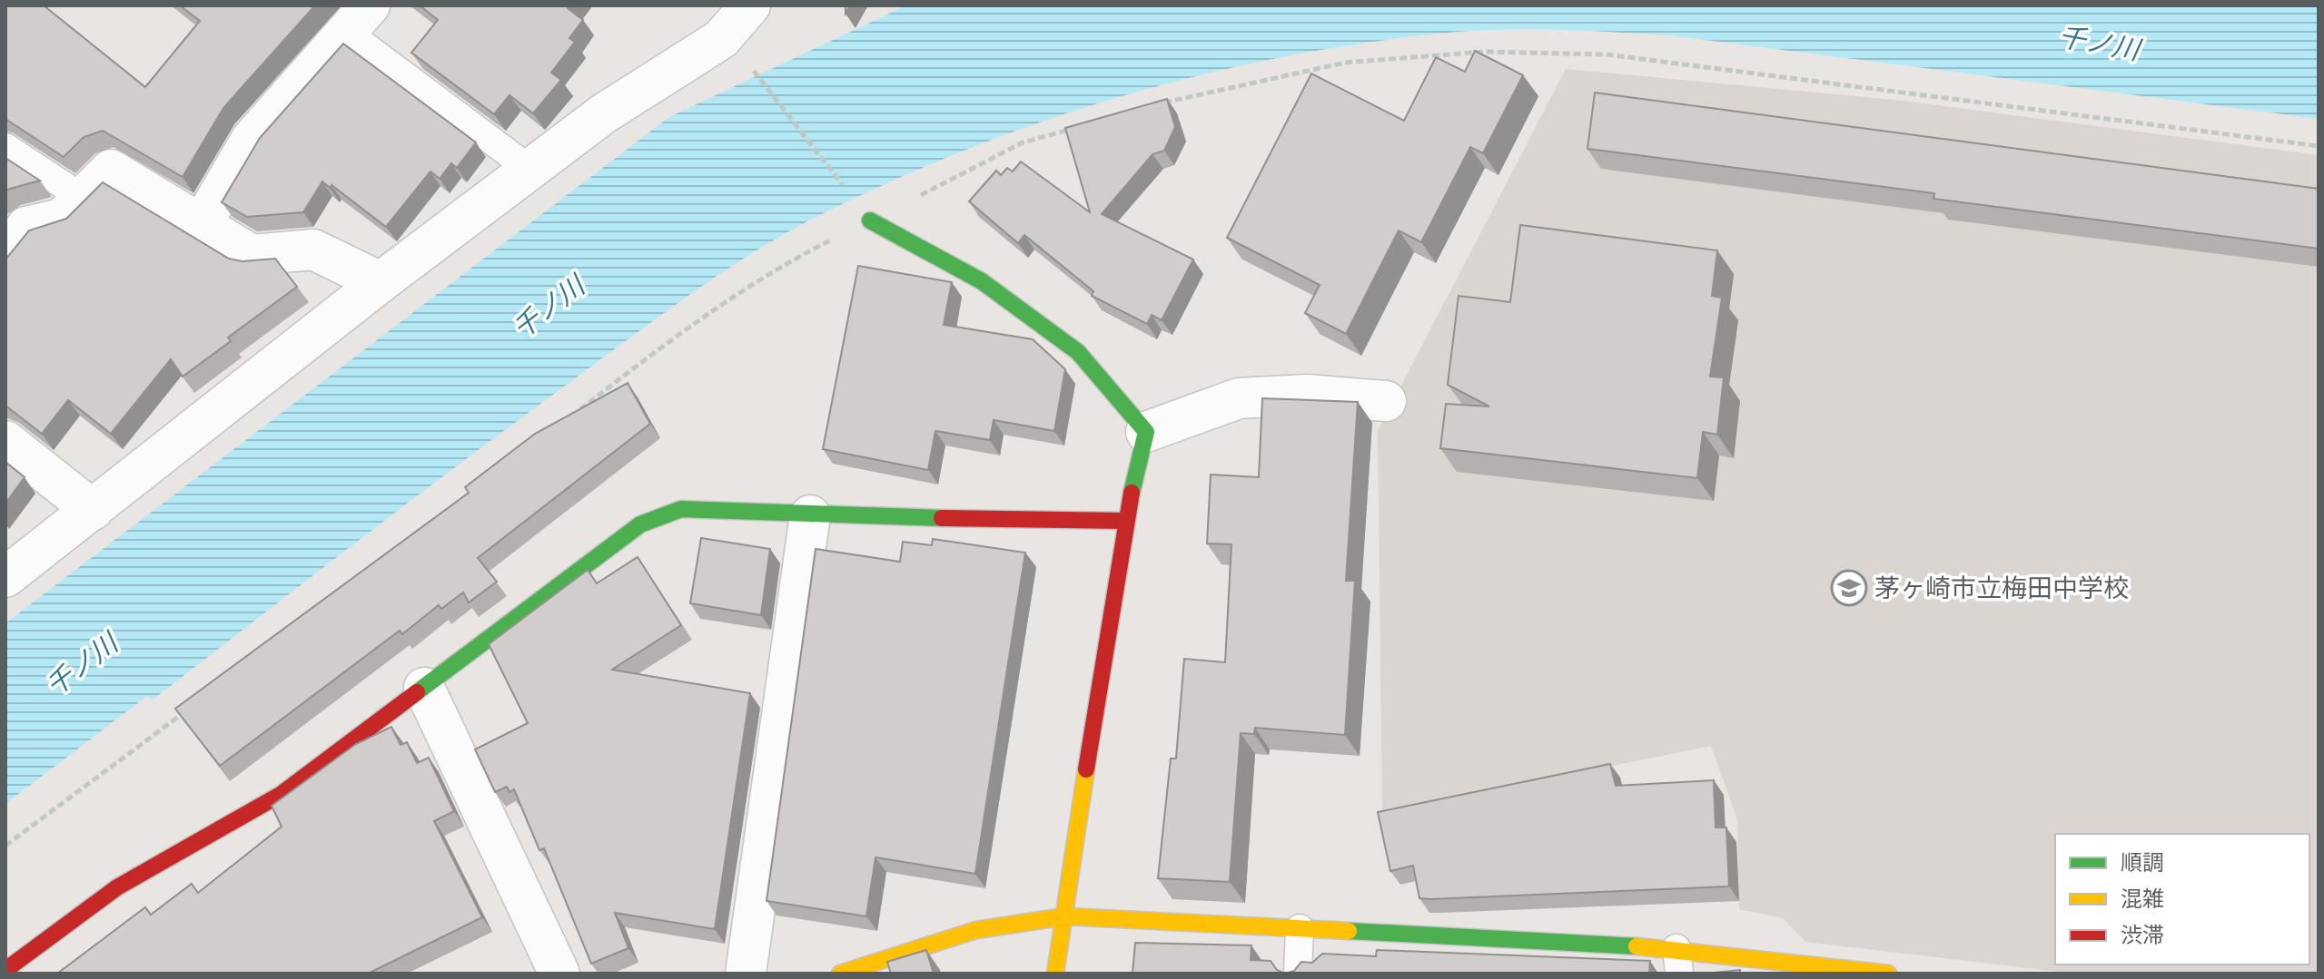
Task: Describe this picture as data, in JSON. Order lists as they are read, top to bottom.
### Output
{
  "water": ["千ノ川"],
  "places": {
    "school or university": ["茅ヶ崎市立梅田中学校"]
  },
  "legend": ["順調", "混雑", "渋滞"]
}
